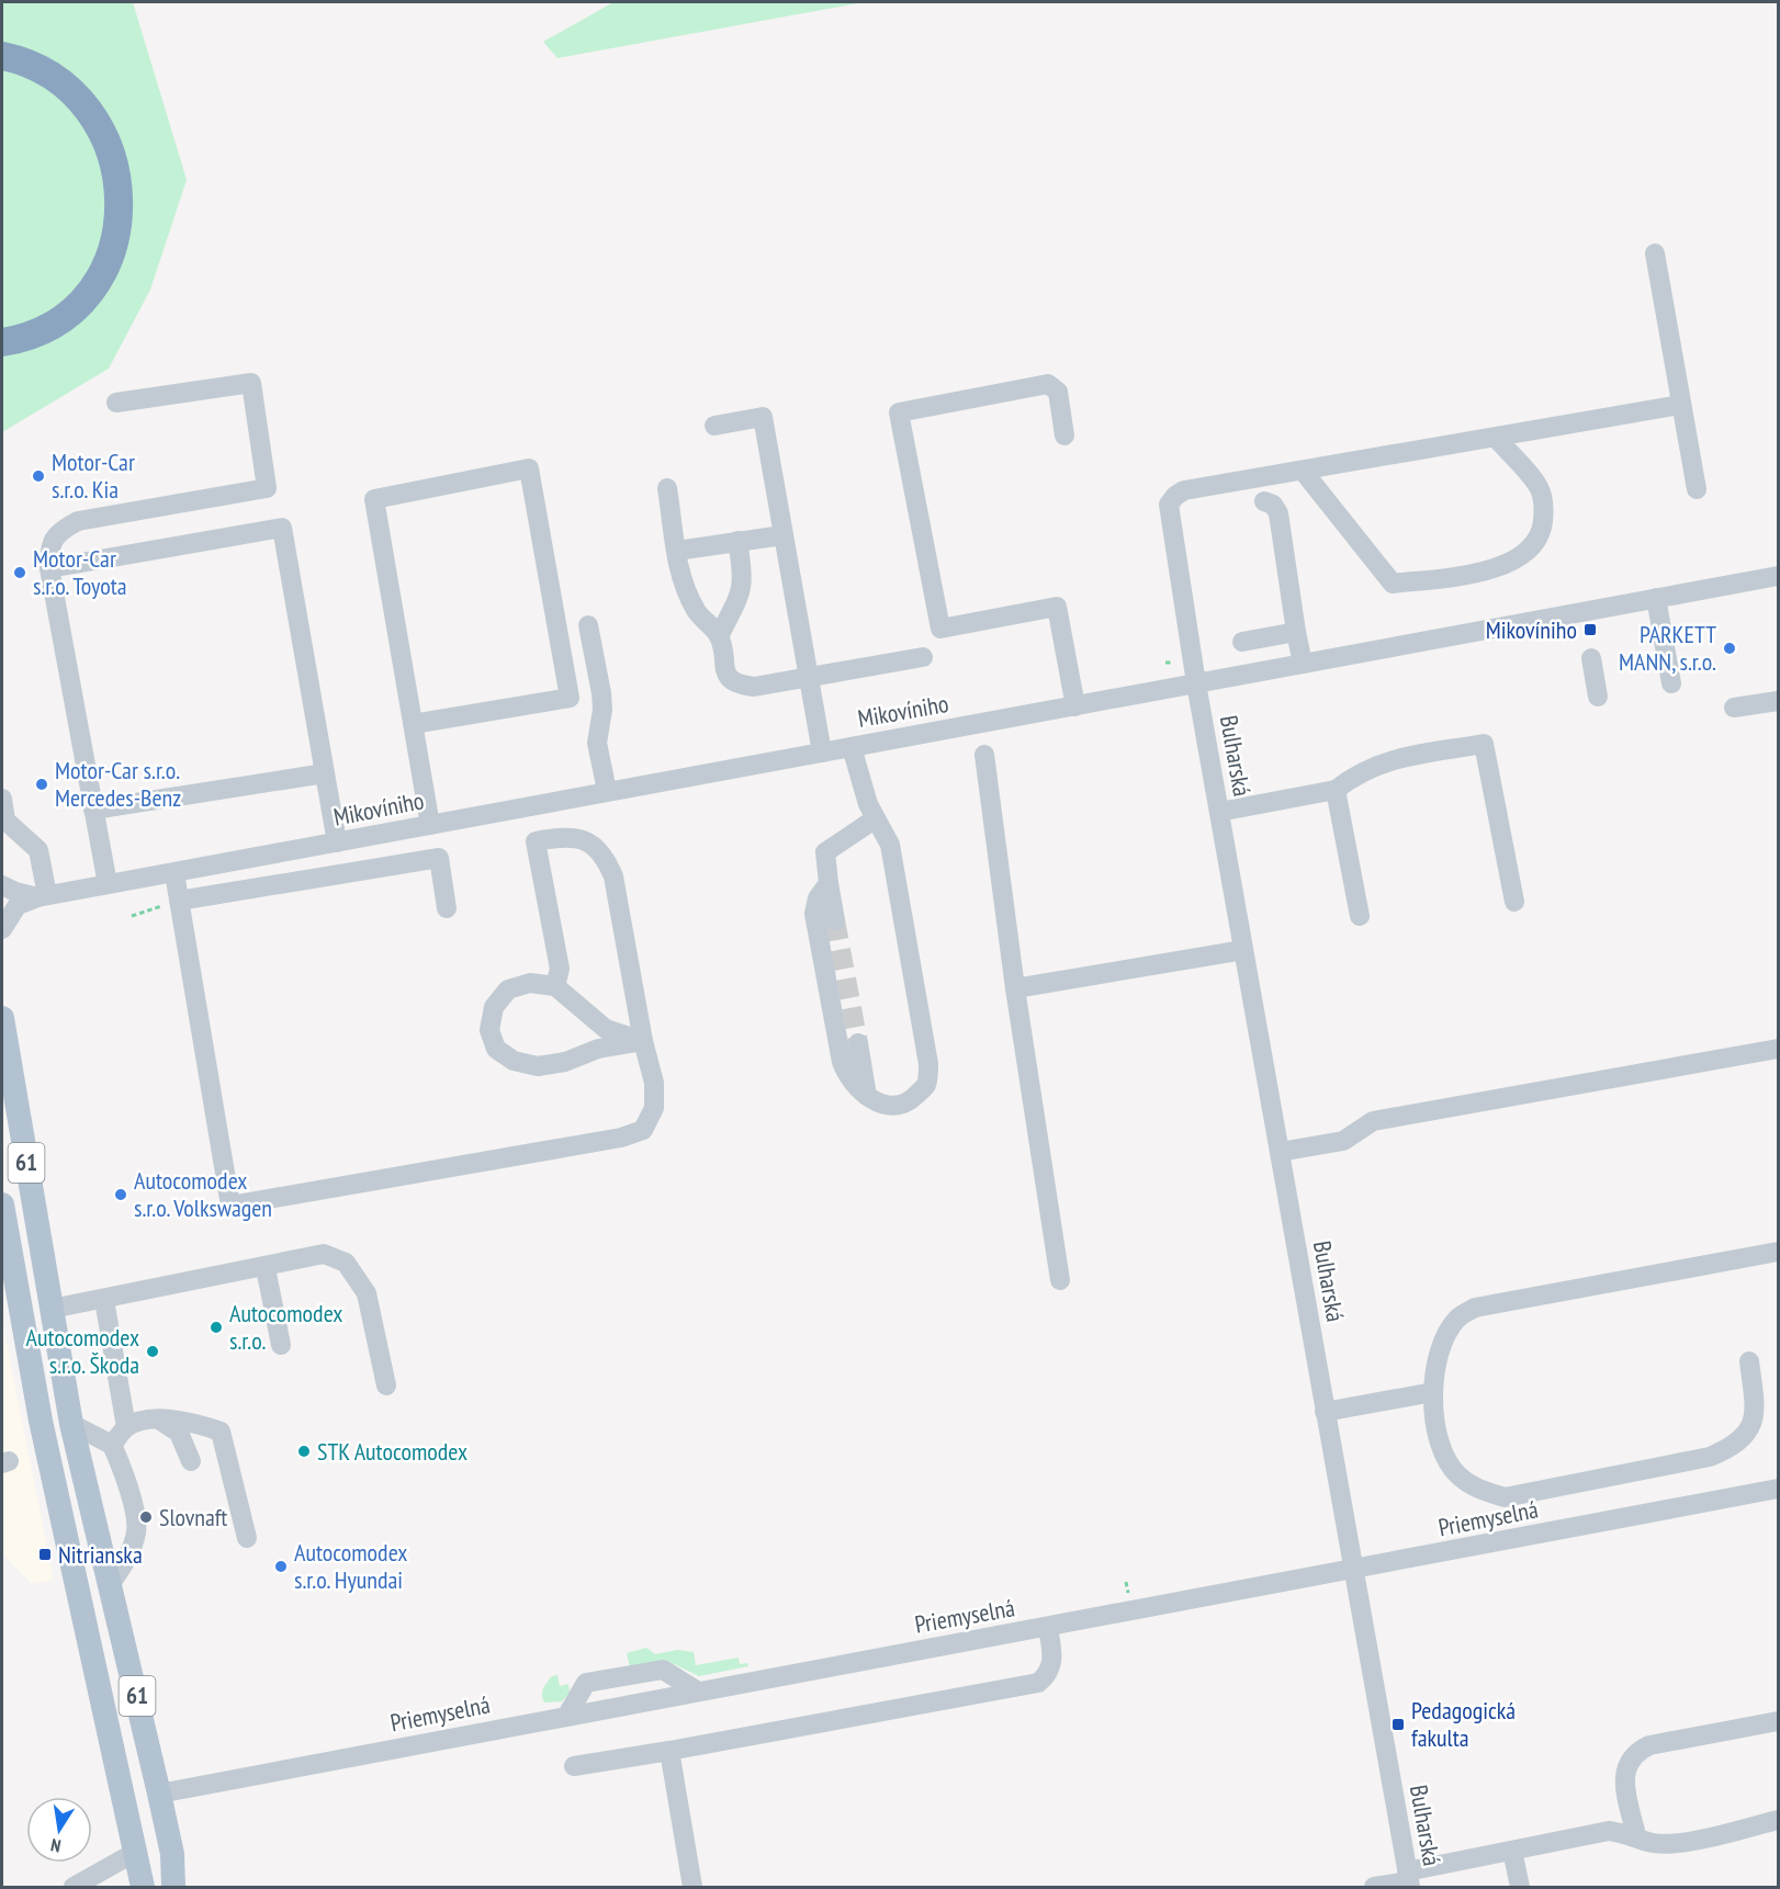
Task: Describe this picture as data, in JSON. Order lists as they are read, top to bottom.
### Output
{
  "streets": {
    "main road": ["61"],
    "street": ["Mikovíniho", "Bulharská", "Priemyselná"]
  },
  "crossings": [
    ["Mikovíniho", "Bulharská"],
    ["Bulharská", "Priemyselná"],
    ["61", "Priemyselná"]
  ],
  "places": {
    "other": [
      "Motor-Car s.r.o. Kia",
      "Motor-Car s.r.o. Toyota",
      "PARKETT MANN, s.r.o.",
      "Motor-Car s.r.o. Mercedes-Benz",
      "Autocomodex s.r.o. Volkswagen",
      "Autocomodex s.r.o.",
      "Autocomodex s.r.o. Škoda",
      "STK Autocomodex",
      "Slovnaft",
      "Autocomodex s.r.o. Hyundai"
    ],
    "transit": ["Mikovíniho", "Nitrianska", "Pedagogická fakulta"]
  },
  "north": "bottom"
}
